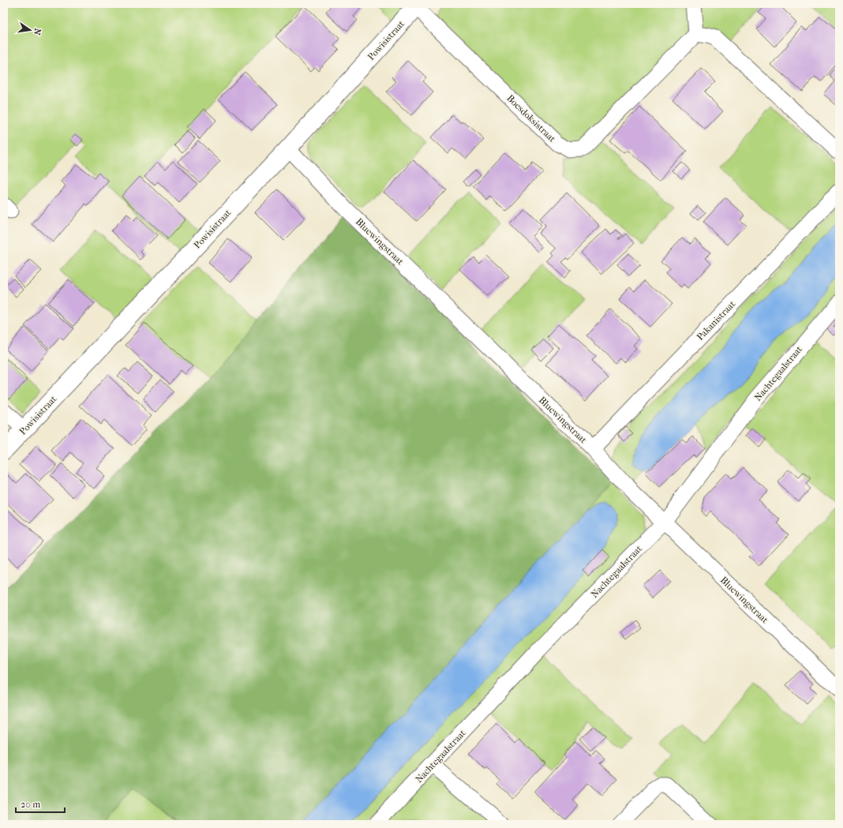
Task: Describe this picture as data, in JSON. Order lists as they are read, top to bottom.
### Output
{
  "streets": {
    "street": [
      "Powisistraat",
      "Boesdoksistraat",
      "Bluewingstraat",
      "Pakanistraat",
      "Nachtegaalstraat"
    ]
  },
  "crossings": [
    ["Powisistraat", "Boesdoksistraat"],
    ["Powisistraat", "Bluewingstraat"],
    ["Bluewingstraat", "Pakanistraat"],
    ["Bluewingstraat", "Nachtegaalstraat"]
  ],
  "scale_bar": "20 m",
  "north": "right"
}
